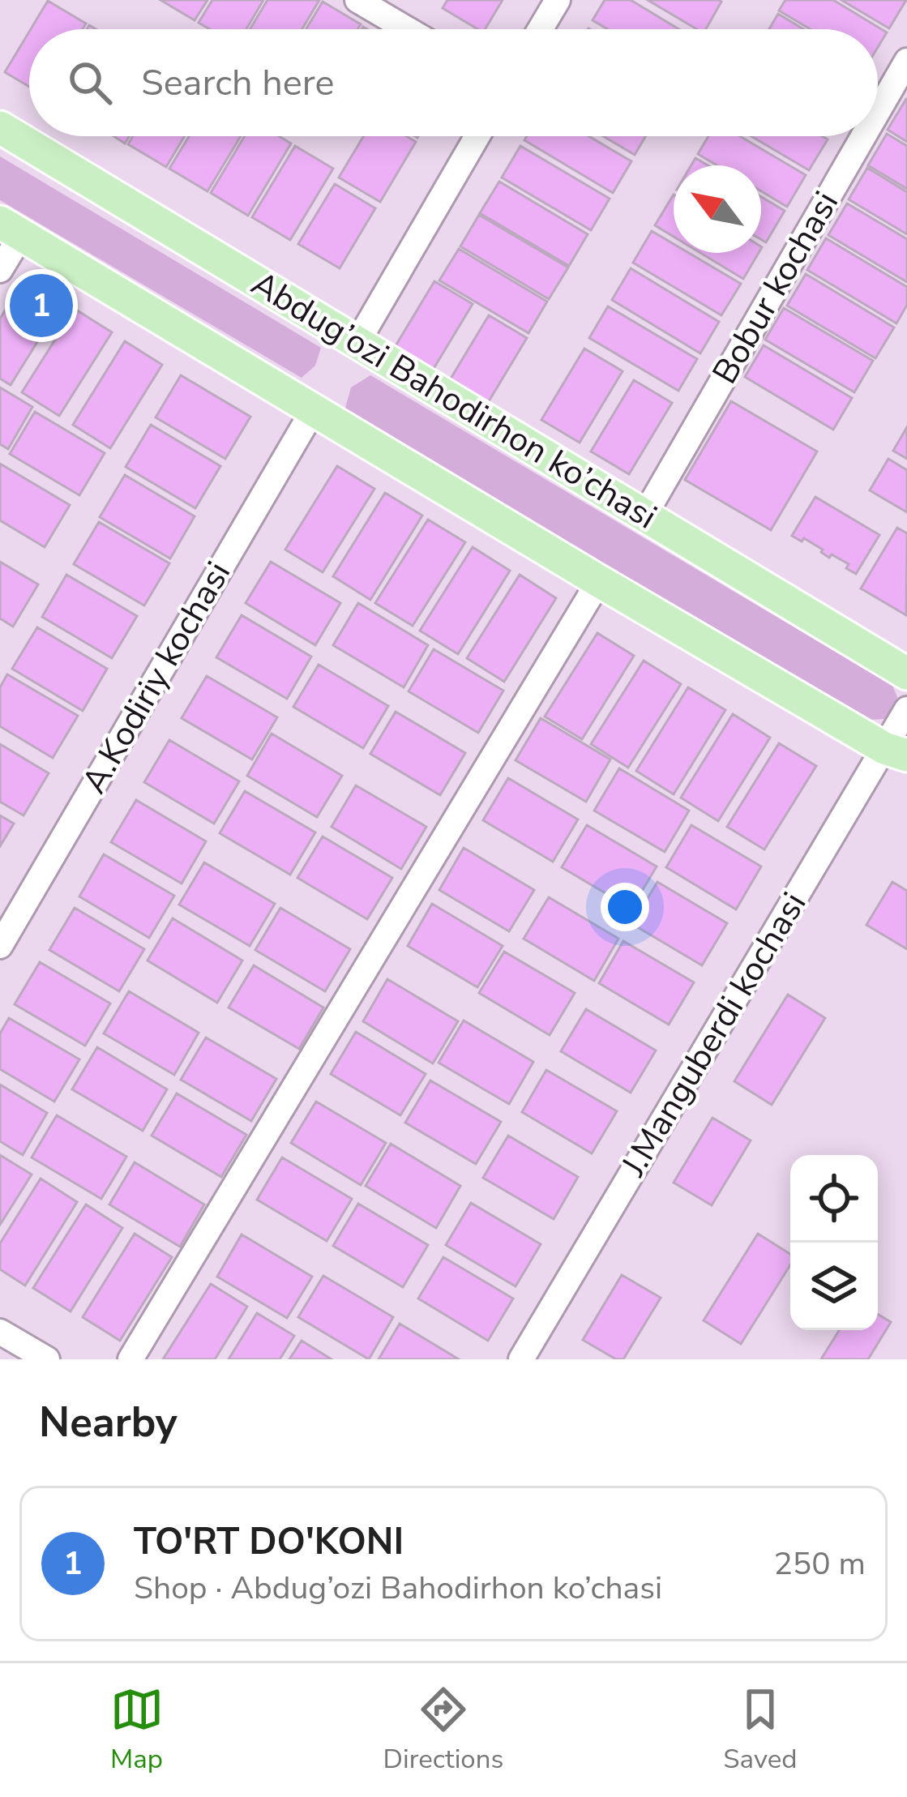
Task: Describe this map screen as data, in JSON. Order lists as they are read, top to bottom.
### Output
{
  "streets": {
    "main road": ["Abdug’ozi Bahodirhon ko’chasi"],
    "street": ["Bobur kochasi", "A.Kodiriy kochasi", "J.Manguberdi kochasi"]
  },
  "crossings": [
    ["Bobur kochasi", "Abdug’ozi Bahodirhon ko’chasi"]
  ],
  "north": "top left",
  "page": {
    "search": "Search here",
    "pins": "1",
    "heading": "Nearby",
    "list": [
      {
        "mark": "1",
        "name": "TO'RT DO'KONI",
        "note": "Shop · Abdug’ozi Bahodirhon ko’chasi",
        "value": "250 m"
      }
    ],
    "nav": ["Map", "Directions", "Saved"]
  }
}
